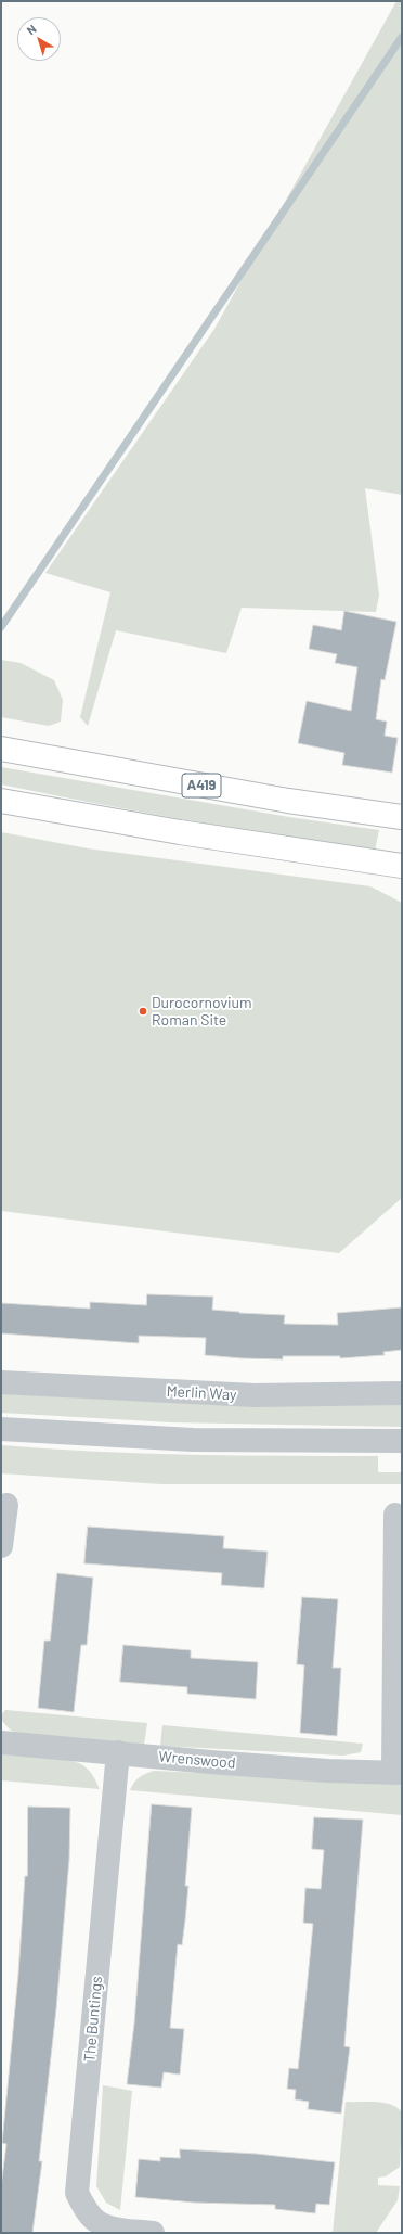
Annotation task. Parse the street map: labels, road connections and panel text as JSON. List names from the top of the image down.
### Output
{
  "streets": {
    "highway": ["A419"],
    "street": ["Merlin Way", "Wrenswood", "The Buntings"]
  },
  "crossings": [
    ["Wrenswood", "The Buntings"]
  ],
  "places": ["Durocornovium Roman Site"],
  "north": "top left"
}
